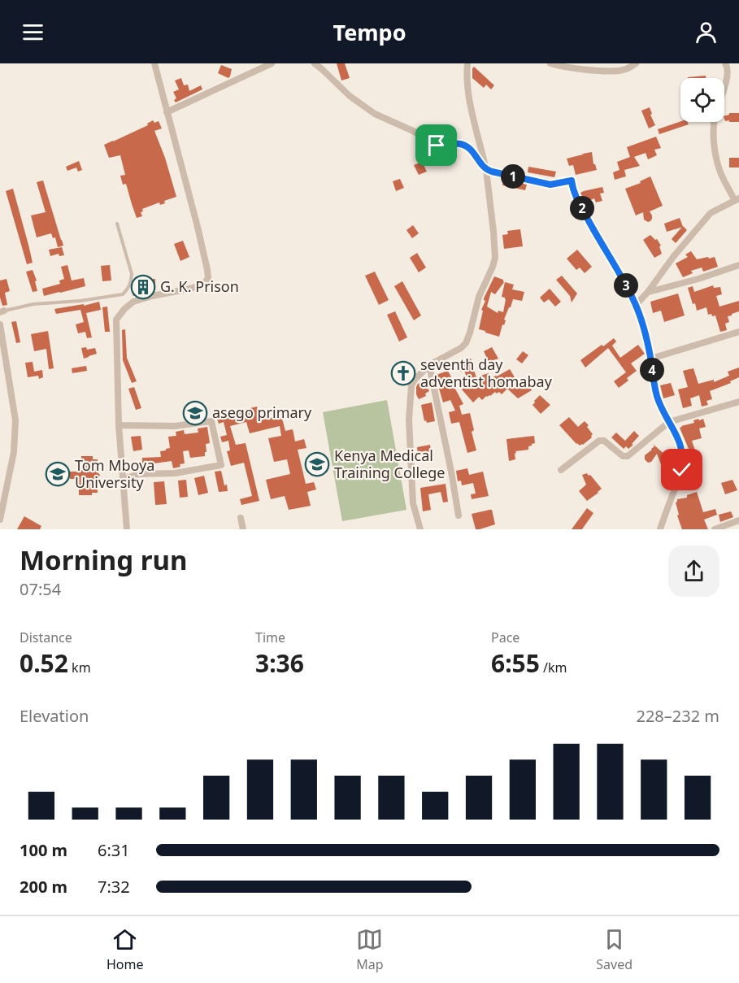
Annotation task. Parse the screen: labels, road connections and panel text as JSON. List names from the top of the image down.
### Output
{
  "places": {
    "building": ["G. K. Prison"],
    "church": ["seventh day adventist homabay"],
    "school or university": ["asego primary", "Kenya Medical Training College", "Tom Mboya University"]
  },
  "page": {
    "header": "Tempo",
    "pins": [
      "1",
      "2",
      "3",
      "4"
    ],
    "heading": ["Morning run", "07:54"],
    "stats": [
      ["Distance", "0.52 km"],
      ["Time", "3:36"],
      ["Pace", "6:55 /km"]
    ],
    "chart": ["Elevation", "228–232 m"],
    "list": [
      {
        "name": "100 m",
        "note": "6:31"
      },
      {
        "name": "200 m",
        "note": "7:32"
      }
    ],
    "tabs": ["Home", "Map", "Saved"]
  }
}
